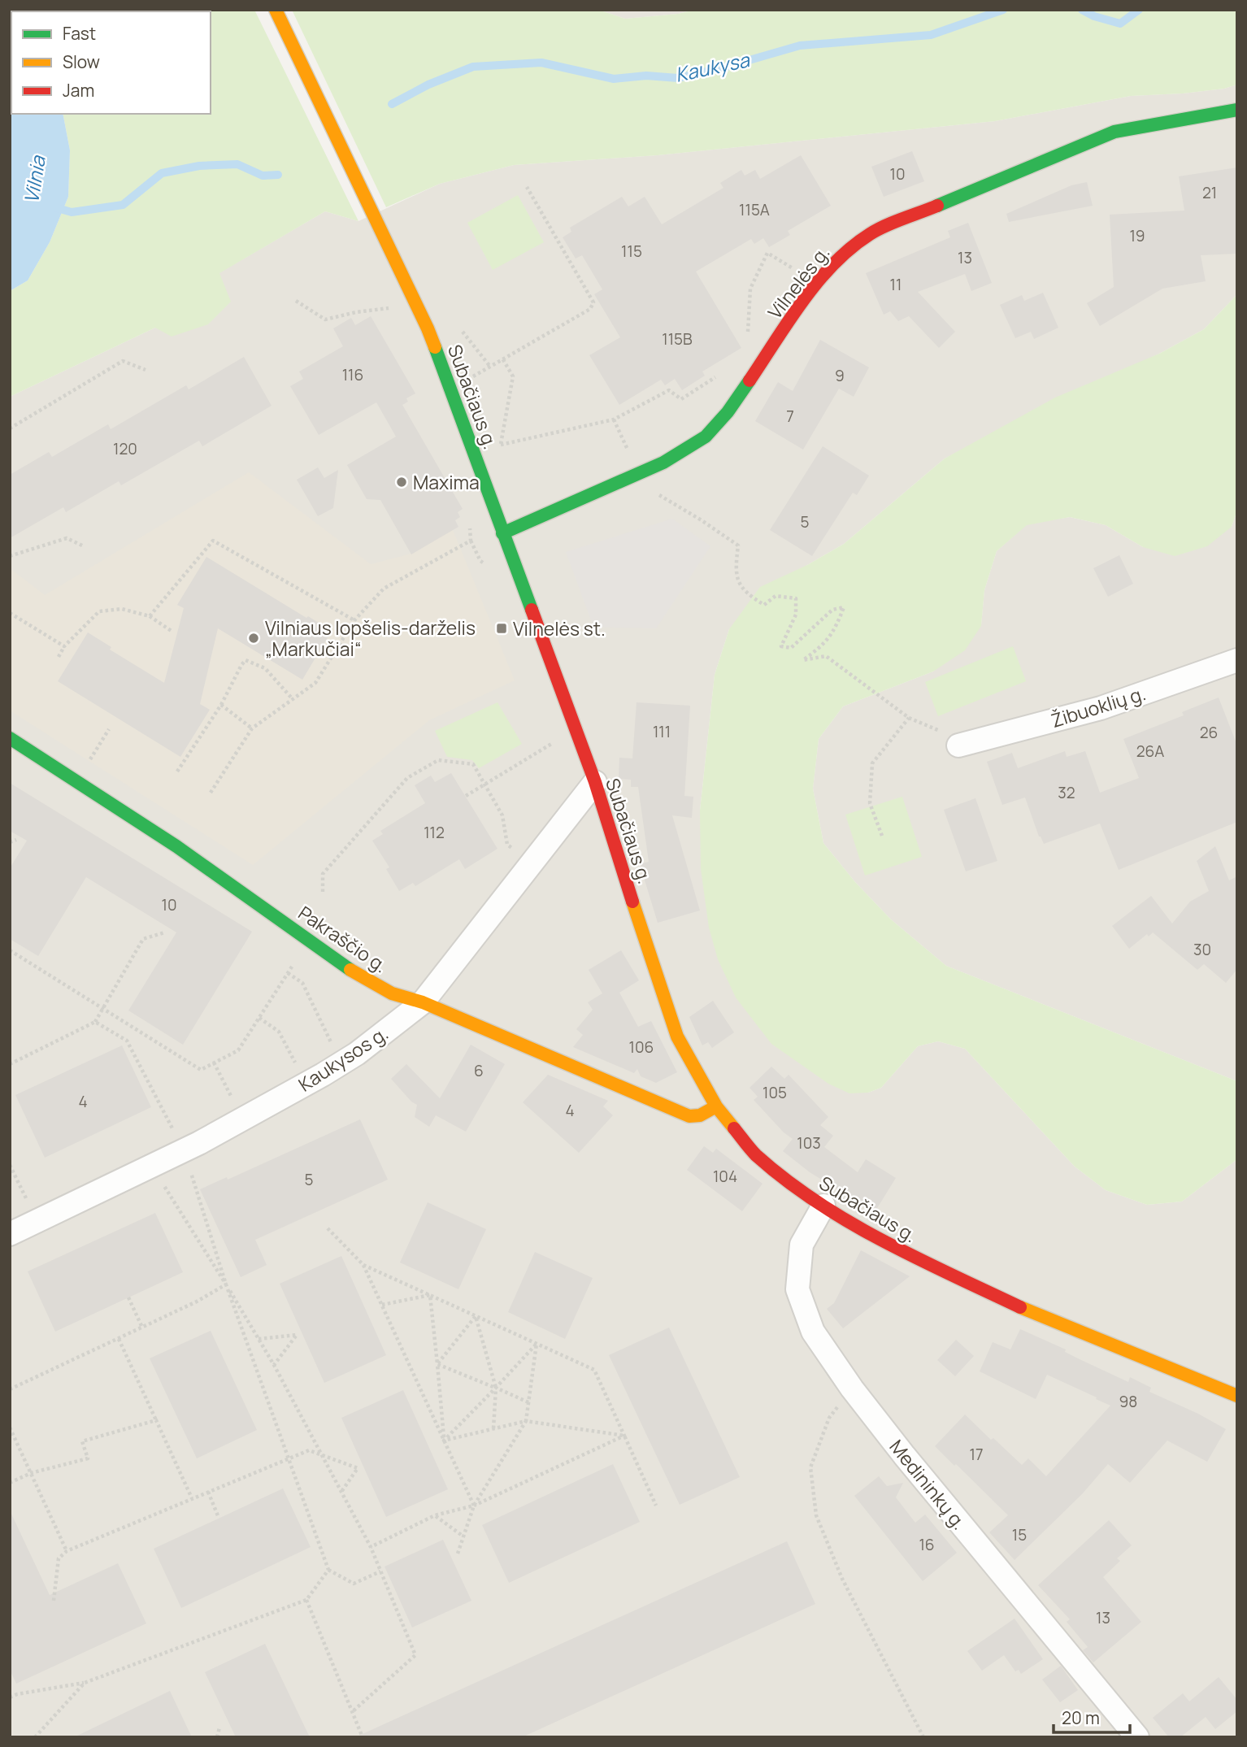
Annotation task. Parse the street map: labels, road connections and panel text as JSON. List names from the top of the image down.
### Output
{
  "streets": {
    "street": [
      "Vilnelės g.",
      "Subačiaus g.",
      "Žibuoklių g.",
      "Pakraščio g.",
      "Kaukysos g.",
      "Medininkų g."
    ]
  },
  "crossings": [
    ["Vilnelės g.", "Subačiaus g."],
    ["Subačiaus g.", "Pakraščio g."],
    ["Subačiaus g.", "Kaukysos g."],
    ["Subačiaus g.", "Medininkų g."],
    ["Pakraščio g.", "Kaukysos g."]
  ],
  "water": ["Kaukysa", "Vilnia"],
  "places": {
    "other": ["Maxima", "Vilniaus lopšelis-darželis „Markučiai“"],
    "transit": ["Vilnelės st."]
  },
  "house_numbers": [
    "10",
    "21",
    "115A",
    "19",
    "115",
    "13",
    "11",
    "115B",
    "116",
    "9",
    "7",
    "120",
    "5",
    "111",
    "26",
    "26A",
    "32",
    "112",
    "10",
    "30",
    "106",
    "6",
    "105",
    "4",
    "4",
    "103",
    "104",
    "5",
    "98",
    "17",
    "15",
    "16",
    "13"
  ],
  "legend": ["Fast", "Slow", "Jam"],
  "scale_bar": "20 m"
}
